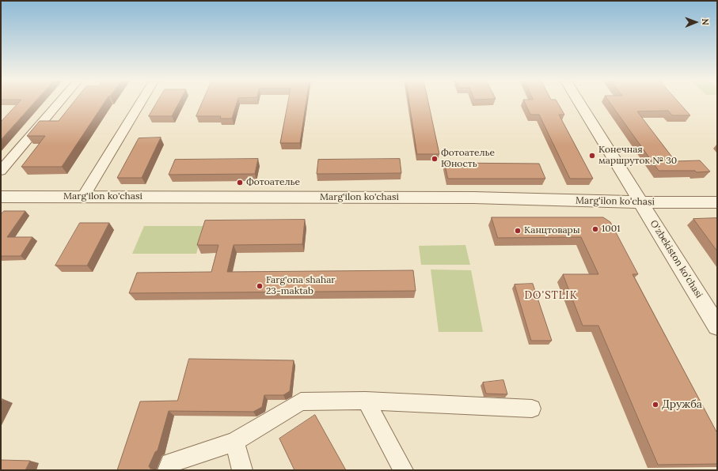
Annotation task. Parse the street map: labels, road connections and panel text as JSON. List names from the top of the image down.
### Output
{
  "streets": {
    "street": ["Marg'ilon ko'chasi", "O'zbekiston ko'chasi"]
  },
  "crossings": [
    ["Marg'ilon ko'chasi", "O'zbekiston ko'chasi"]
  ],
  "districts": ["DO'STLIK"],
  "places": [
    "Конечная маршруток № 30",
    "Фотоателье Юность",
    "Фотоателье",
    "1001",
    "Канцтовары",
    "Farg'ona shahar 23-maktab",
    "Дружба"
  ],
  "north": "right"
}
